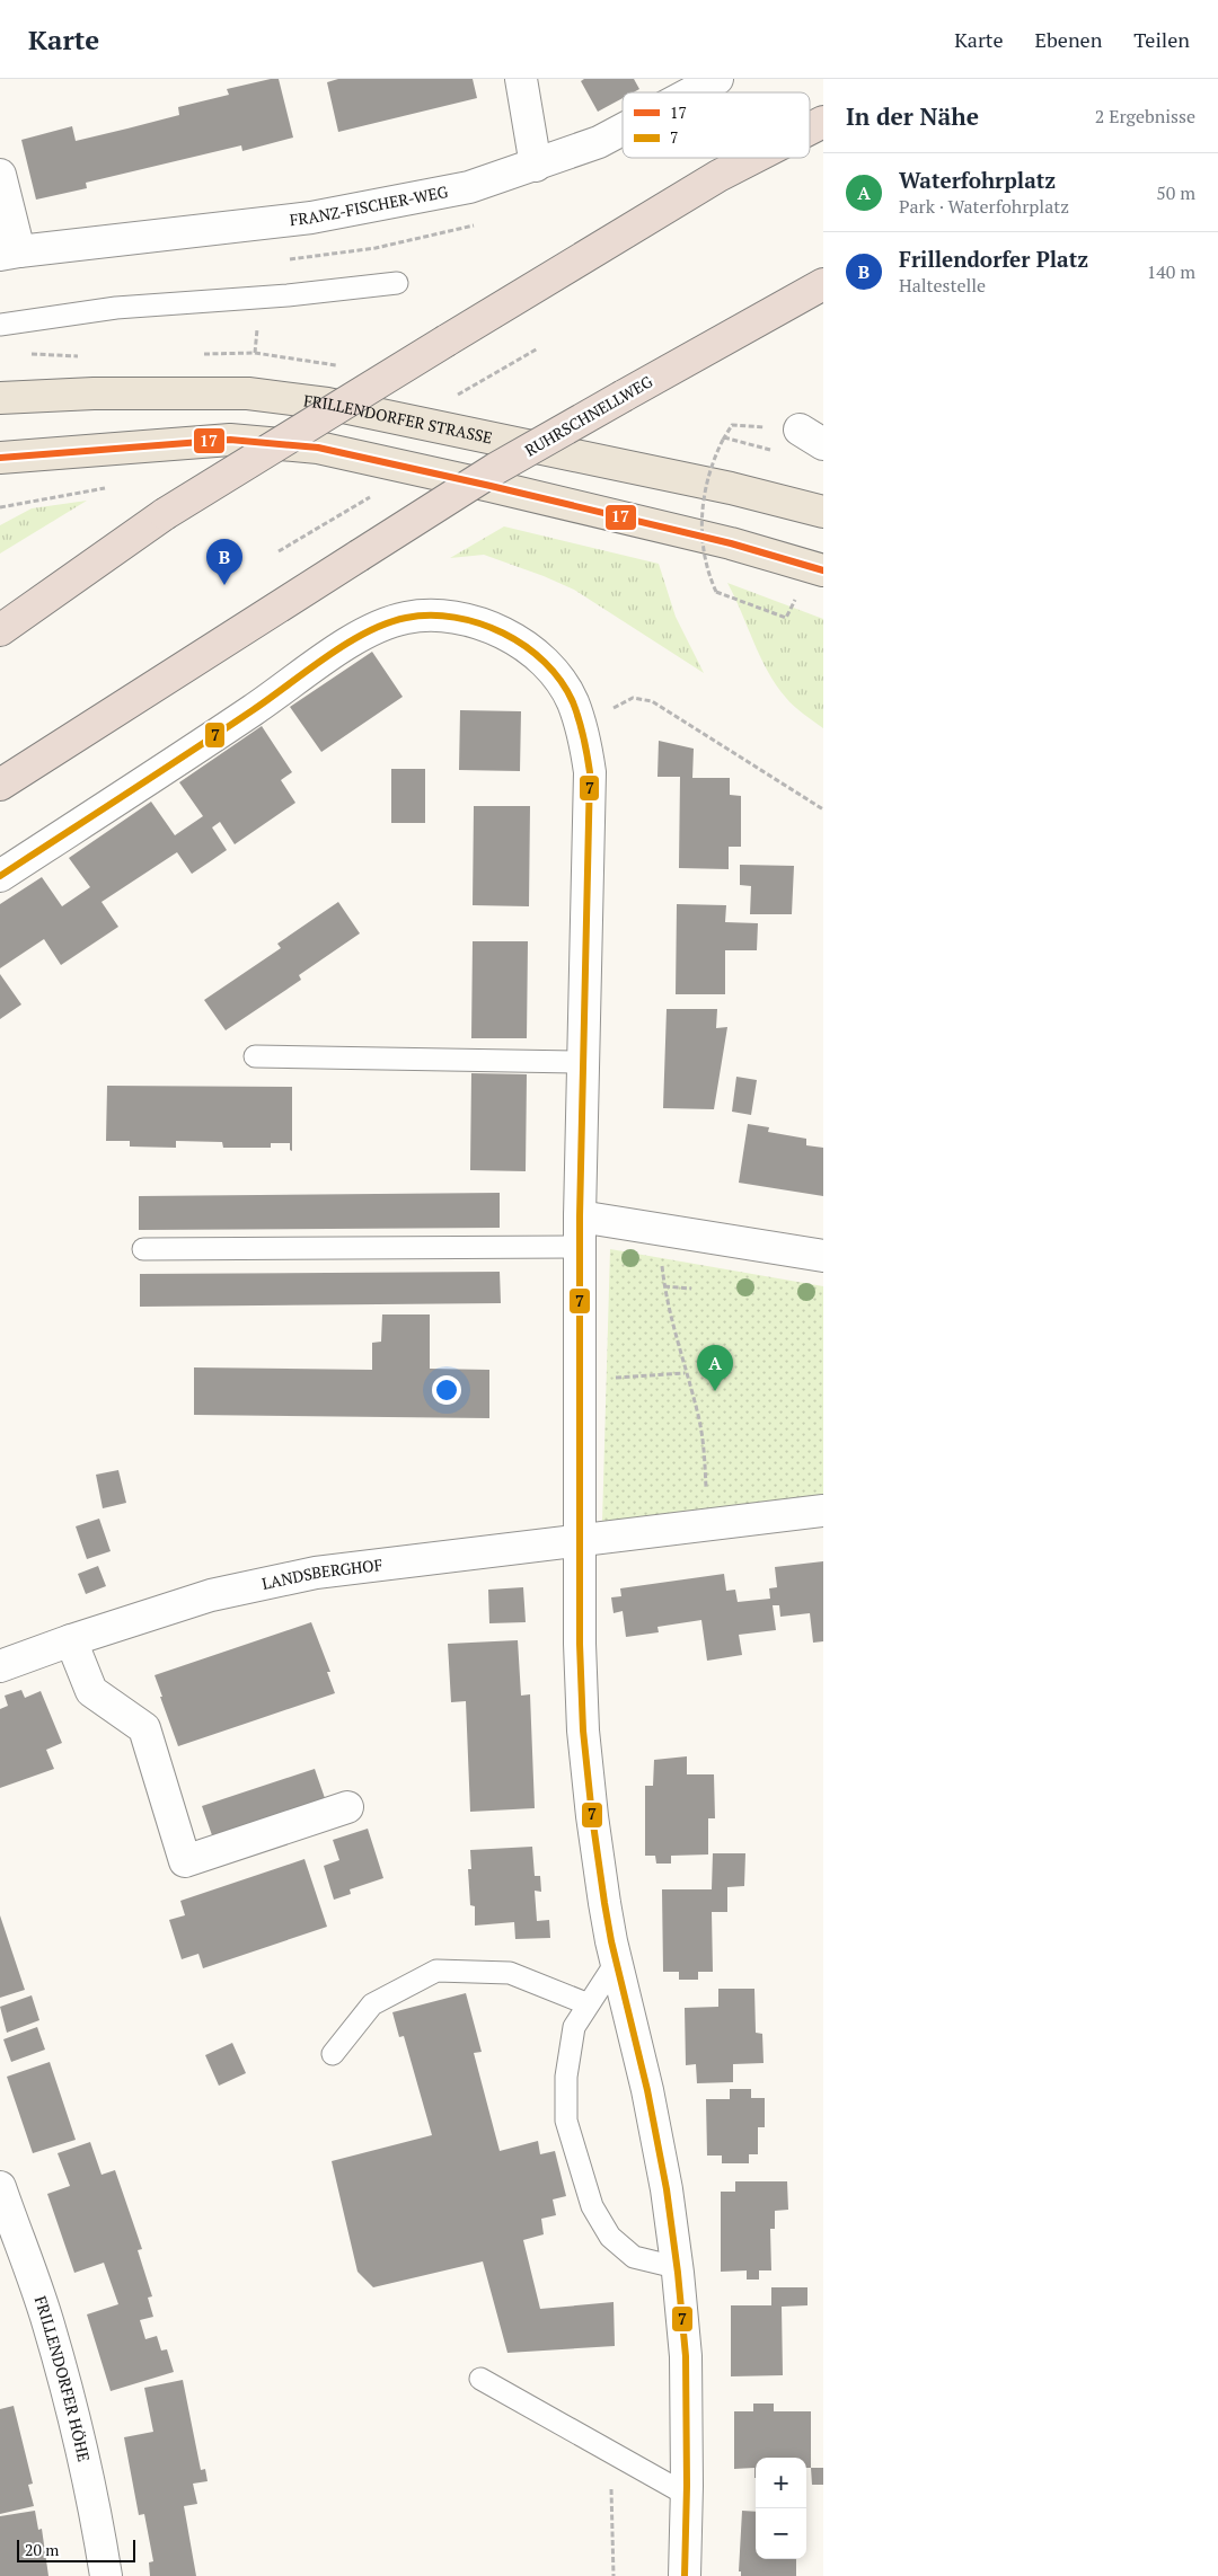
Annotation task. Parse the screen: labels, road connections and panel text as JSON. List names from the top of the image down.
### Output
{
  "streets": {
    "highway": ["RUHRSCHNELLWEG"],
    "main road": ["FRILLENDORFER STRASSE"],
    "street": ["FRANZ-FISCHER-WEG", "LANDSBERGHOF", "FRILLENDORFER HÖHE"]
  },
  "lines": ["transit line 17", "transit line 7"],
  "legend": ["17", "7"],
  "scale_bar": "20 m",
  "page": {
    "header": "Karte",
    "nav": ["Karte", "Ebenen", "Teilen"],
    "heading": ["In der Nähe", "2 Ergebnisse"],
    "list": [
      {
        "mark": "A",
        "name": "Waterfohrplatz",
        "note": "Park · Waterfohrplatz",
        "value": "50 m"
      },
      {
        "mark": "B",
        "name": "Frillendorfer Platz",
        "note": "Haltestelle",
        "value": "140 m"
      }
    ],
    "pins": ["B", "A"],
    "map_buttons": ["+", "−"],
    "scale": "20 m"
  }
}
